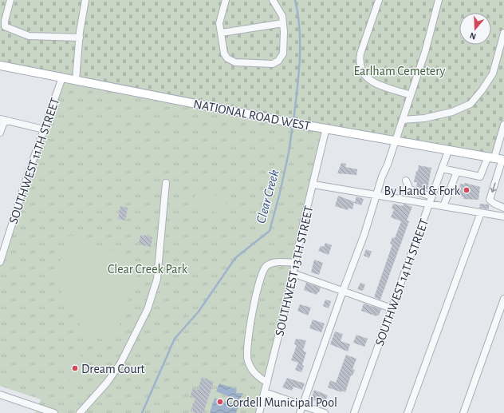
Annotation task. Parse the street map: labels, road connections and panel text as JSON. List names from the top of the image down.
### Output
{
  "streets": {
    "main road": ["NATIONAL ROAD WEST"],
    "street": ["SOUTHWEST 11TH STREET", "SOUTHWEST 13TH STREET", "SOUTHWEST 14TH STREET"]
  },
  "crossings": [
    ["NATIONAL ROAD WEST", "SOUTHWEST 11TH STREET"],
    ["NATIONAL ROAD WEST", "SOUTHWEST 13TH STREET"],
    ["NATIONAL ROAD WEST", "SOUTHWEST 14TH STREET"]
  ],
  "water": ["Clear Creek"],
  "parks": ["Earlham Cemetery", "Clear Creek Park"],
  "places": ["By Hand & Fork", "Dream Court", "Cordell Municipal Pool"],
  "north": "bottom"
}
